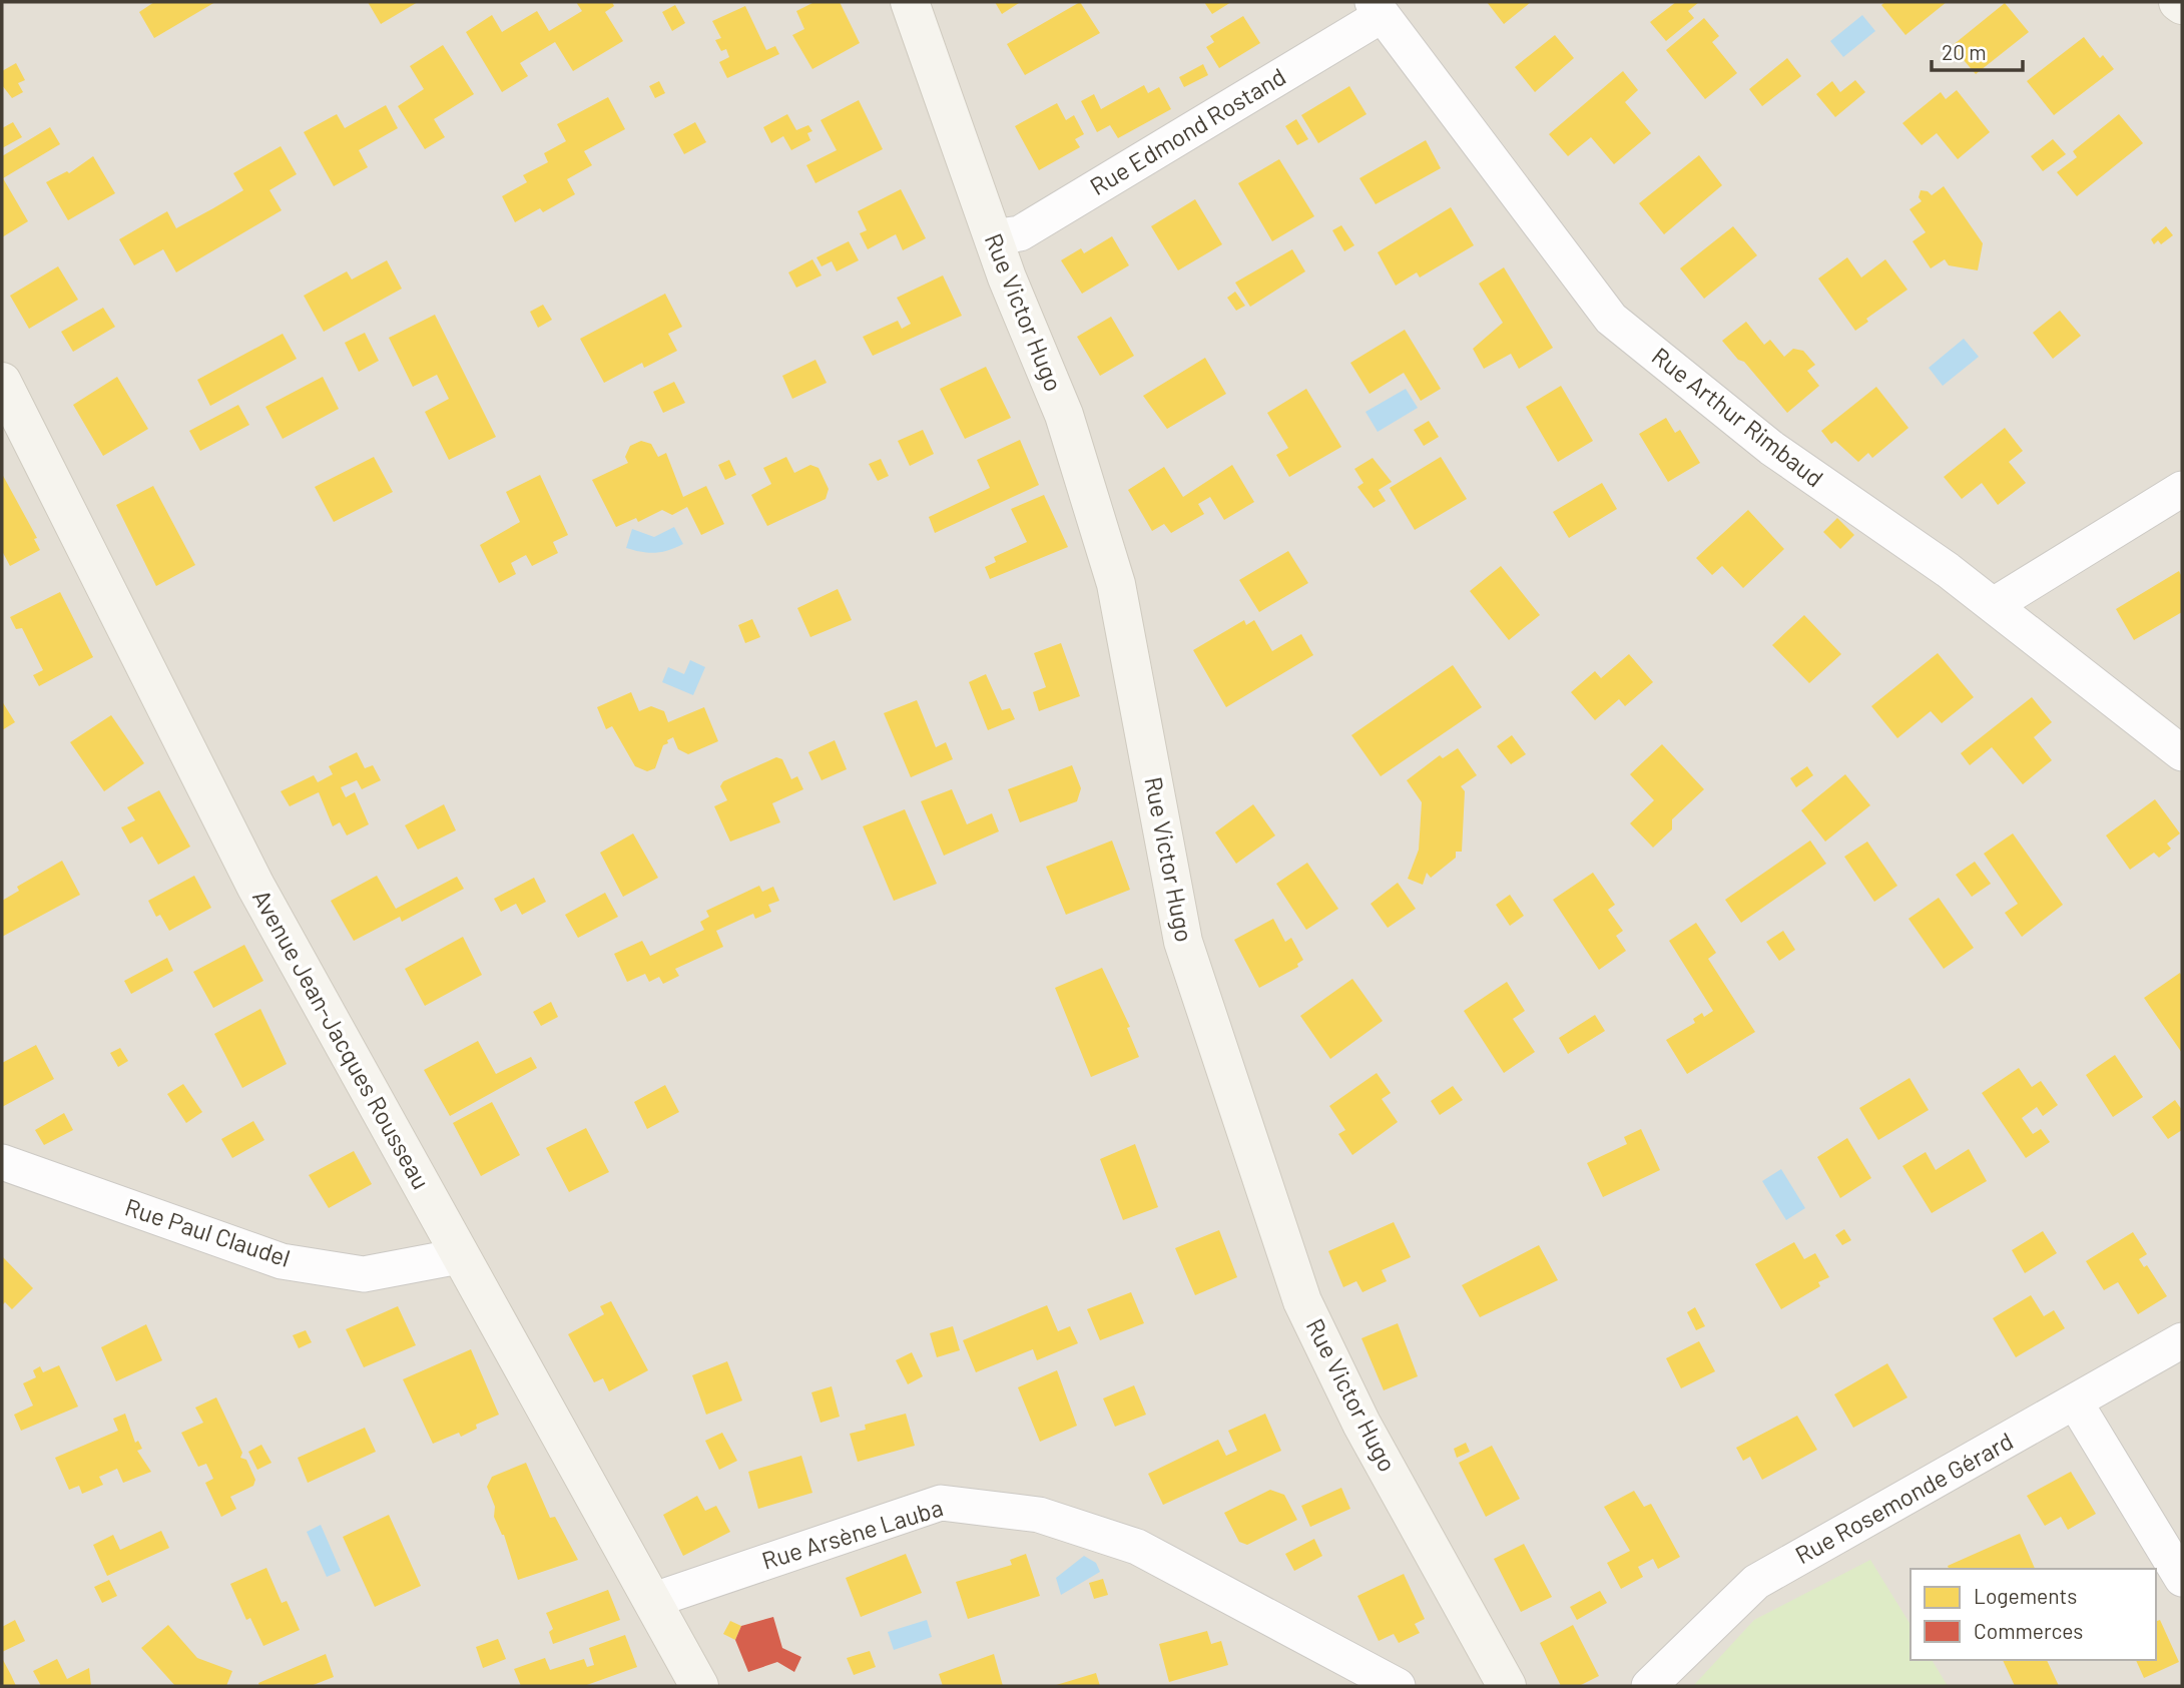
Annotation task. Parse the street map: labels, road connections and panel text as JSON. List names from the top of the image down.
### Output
{
  "streets": {
    "street": [
      "Rue Edmond Rostand",
      "Rue Victor Hugo",
      "Rue Arthur Rimbaud",
      "Avenue Jean-Jacques Rousseau",
      "Rue Paul Claudel",
      "Rue Rosemonde Gérard",
      "Rue Arsène Lauba"
    ]
  },
  "crossings": [
    ["Rue Edmond Rostand", "Rue Victor Hugo"],
    ["Rue Edmond Rostand", "Rue Arthur Rimbaud"],
    ["Avenue Jean-Jacques Rousseau", "Rue Paul Claudel"],
    ["Avenue Jean-Jacques Rousseau", "Rue Arsène Lauba"]
  ],
  "legend": ["Logements", "Commerces"],
  "scale_bar": "20 m"
}
